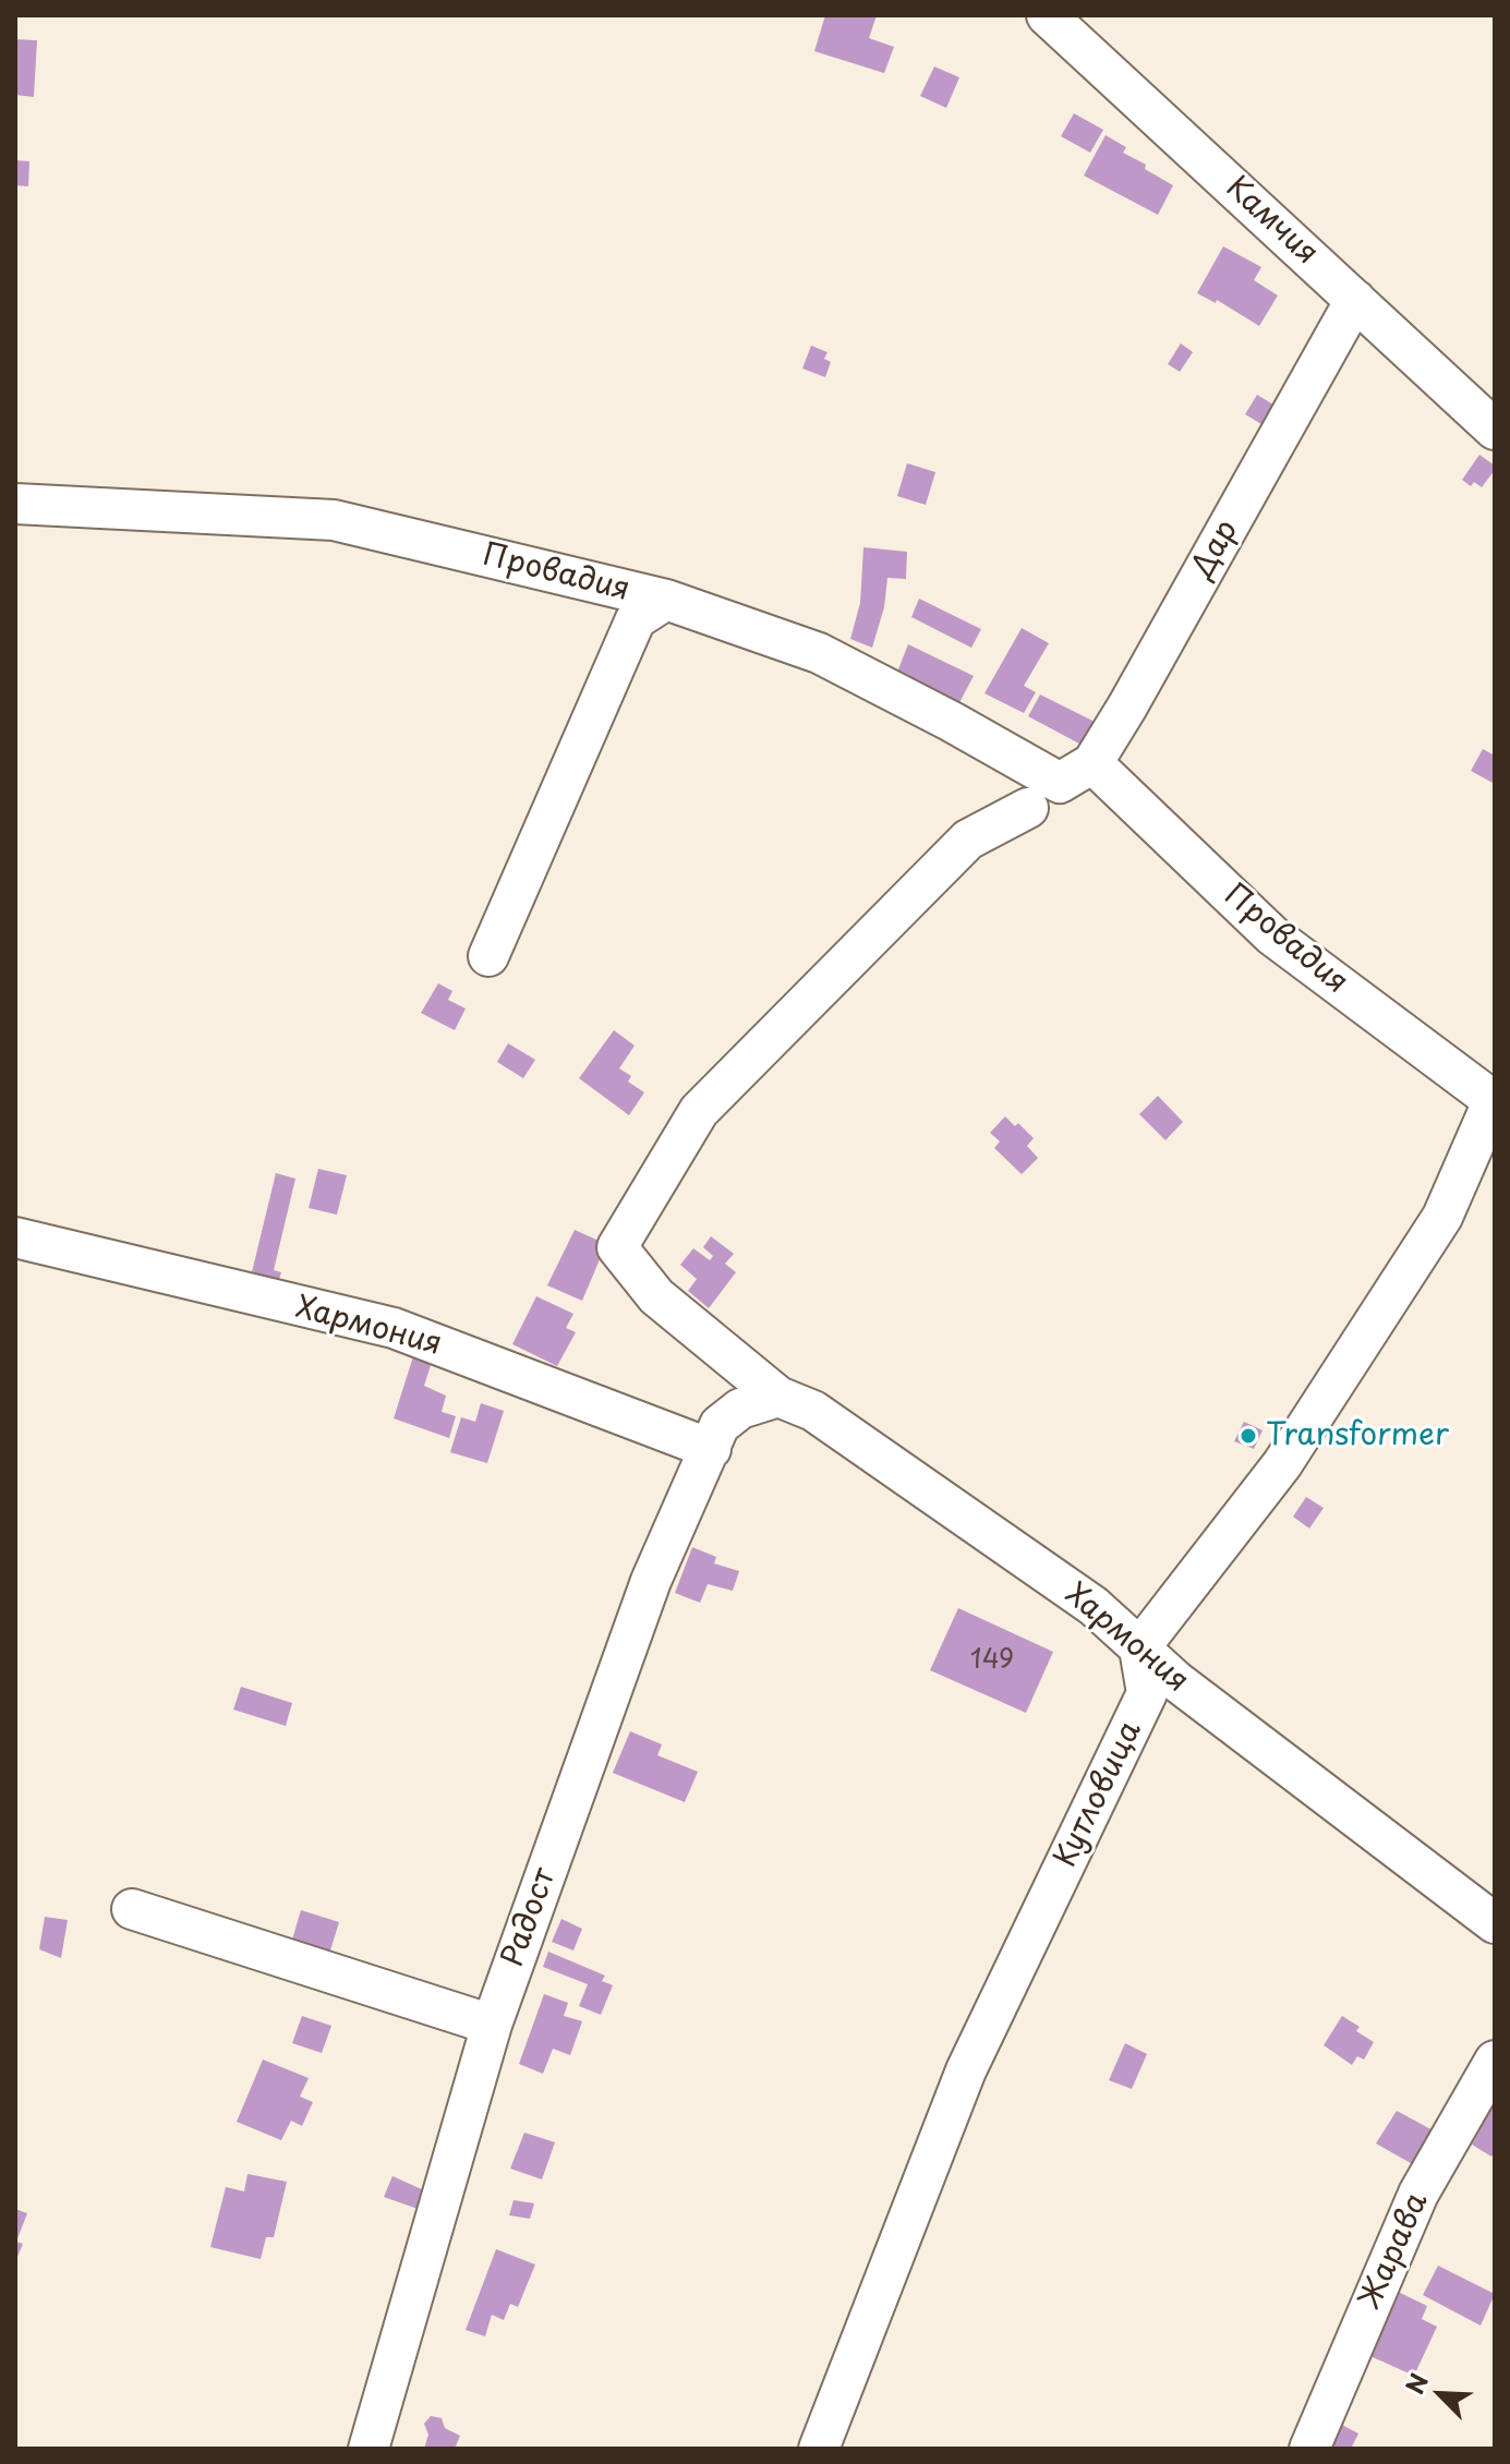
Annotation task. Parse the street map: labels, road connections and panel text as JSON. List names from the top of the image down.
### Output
{
  "streets": {
    "street": [
      "Камчия",
      "Дар",
      "Провадия",
      "Хармония",
      "Кутловица",
      "Радост",
      "Жарава"
    ]
  },
  "crossings": [
    ["Камчия", "Дар"],
    ["Дар", "Провадия"],
    ["Хармония", "Кутловица"],
    ["Хармония", "Радост"]
  ],
  "places": ["Transformer"],
  "house_numbers": ["149"],
  "north": "top left"
}
